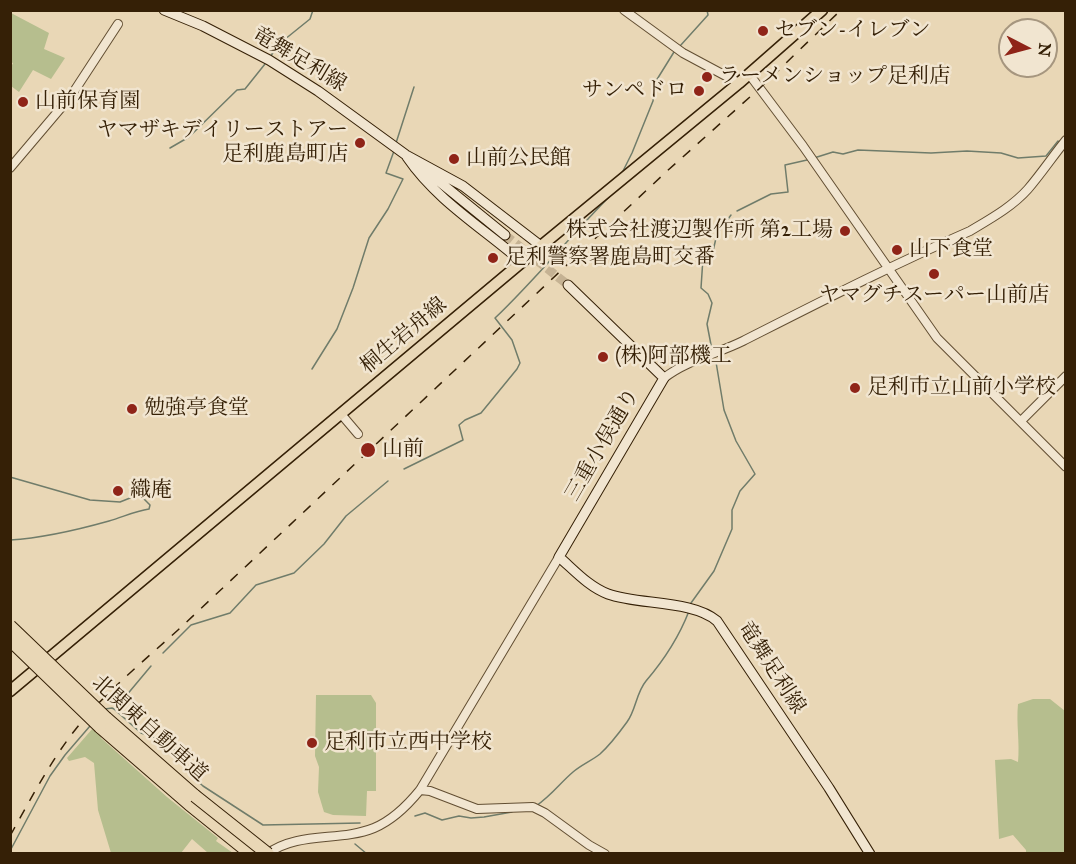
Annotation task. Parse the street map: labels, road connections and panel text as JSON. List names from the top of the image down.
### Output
{
  "streets": {
    "highway": ["北関東自動車道"],
    "main road": ["竜舞足利線", "桐生岩舟線", "三重小俣通り"]
  },
  "crossings": [
    ["竜舞足利線", "桐生岩舟線"],
    ["竜舞足利線", "三重小俣通り"],
    ["三重小俣通り", "北関東自動車道"]
  ],
  "places": [
    "セブン-イレブン",
    "ラーメンショップ足利店",
    "サンペドロ",
    "山前保育園",
    "ヤマザキデイリーストアー 足利鹿島町店",
    "山前公民館",
    "株式会社渡辺製作所 第2工場",
    "山下食堂",
    "足利警察署鹿島町交番",
    "ヤマグチスーパー山前店",
    "(株)阿部機工",
    "足利市立山前小学校",
    "勉強亭食堂",
    "山前",
    "織庵",
    "足利市立西中学校"
  ],
  "north": "right"
}
